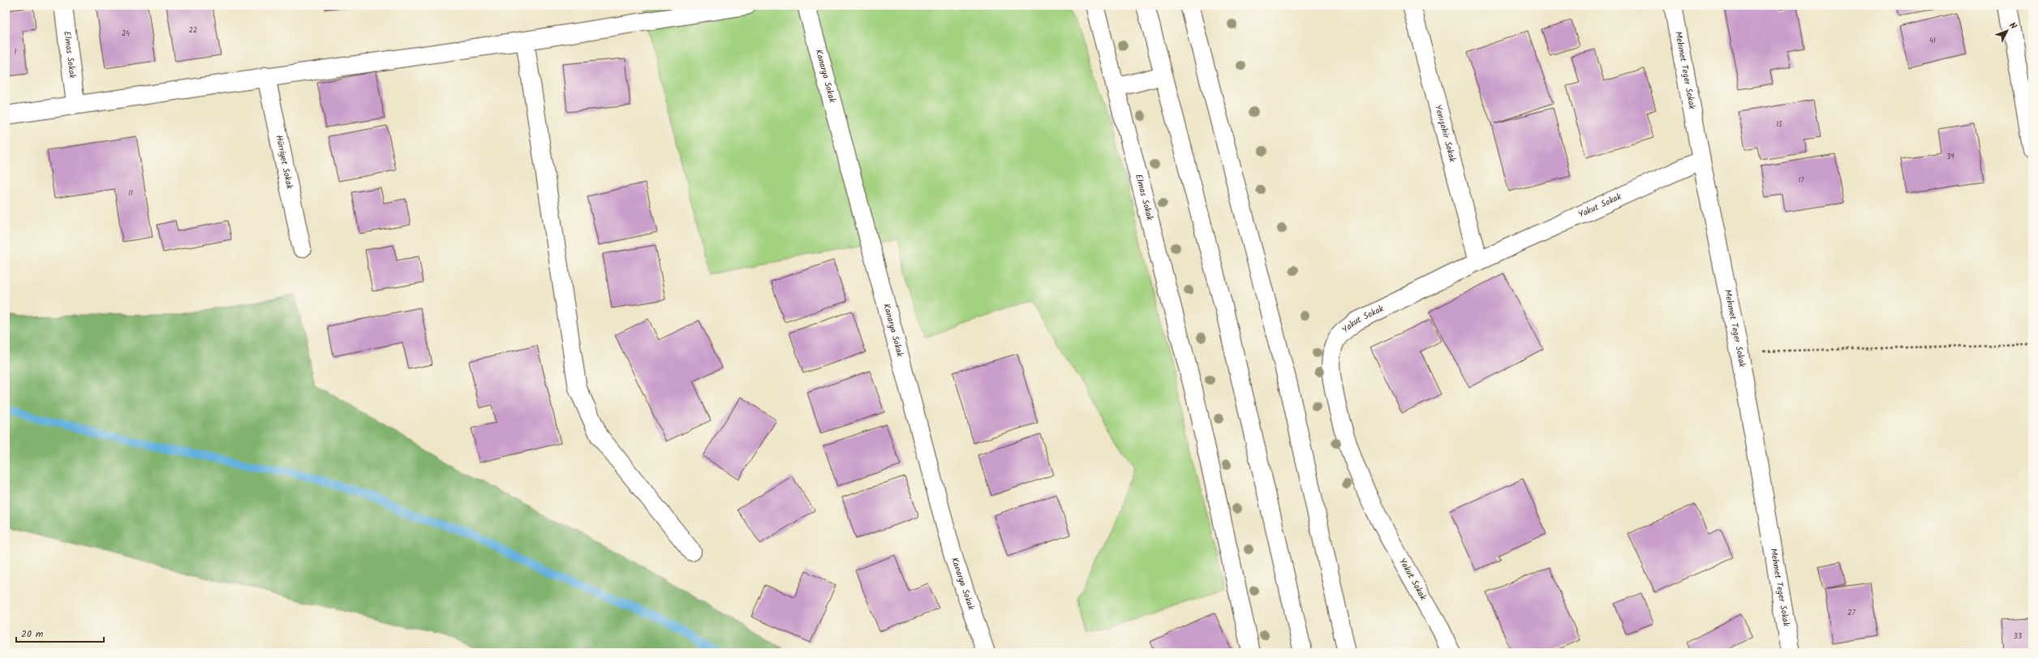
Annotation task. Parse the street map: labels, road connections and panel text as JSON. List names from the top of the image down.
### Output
{
  "streets": {
    "street": [
      "Elmas Sokak",
      "Mehmet Teger Sokak",
      "Kanarya Sokak",
      "Yenışehir Sokak",
      "Hürriyet Sokak",
      "Yakut Sokak"
    ]
  },
  "crossings": [
    ["Mehmet Teger Sokak", "Yakut Sokak"],
    ["Yenışehir Sokak", "Yakut Sokak"]
  ],
  "house_numbers": [
    "22",
    "24",
    "41",
    "1",
    "15",
    "39",
    "17",
    "11",
    "27",
    "33"
  ],
  "scale_bar": "20 m",
  "north": "top right"
}
